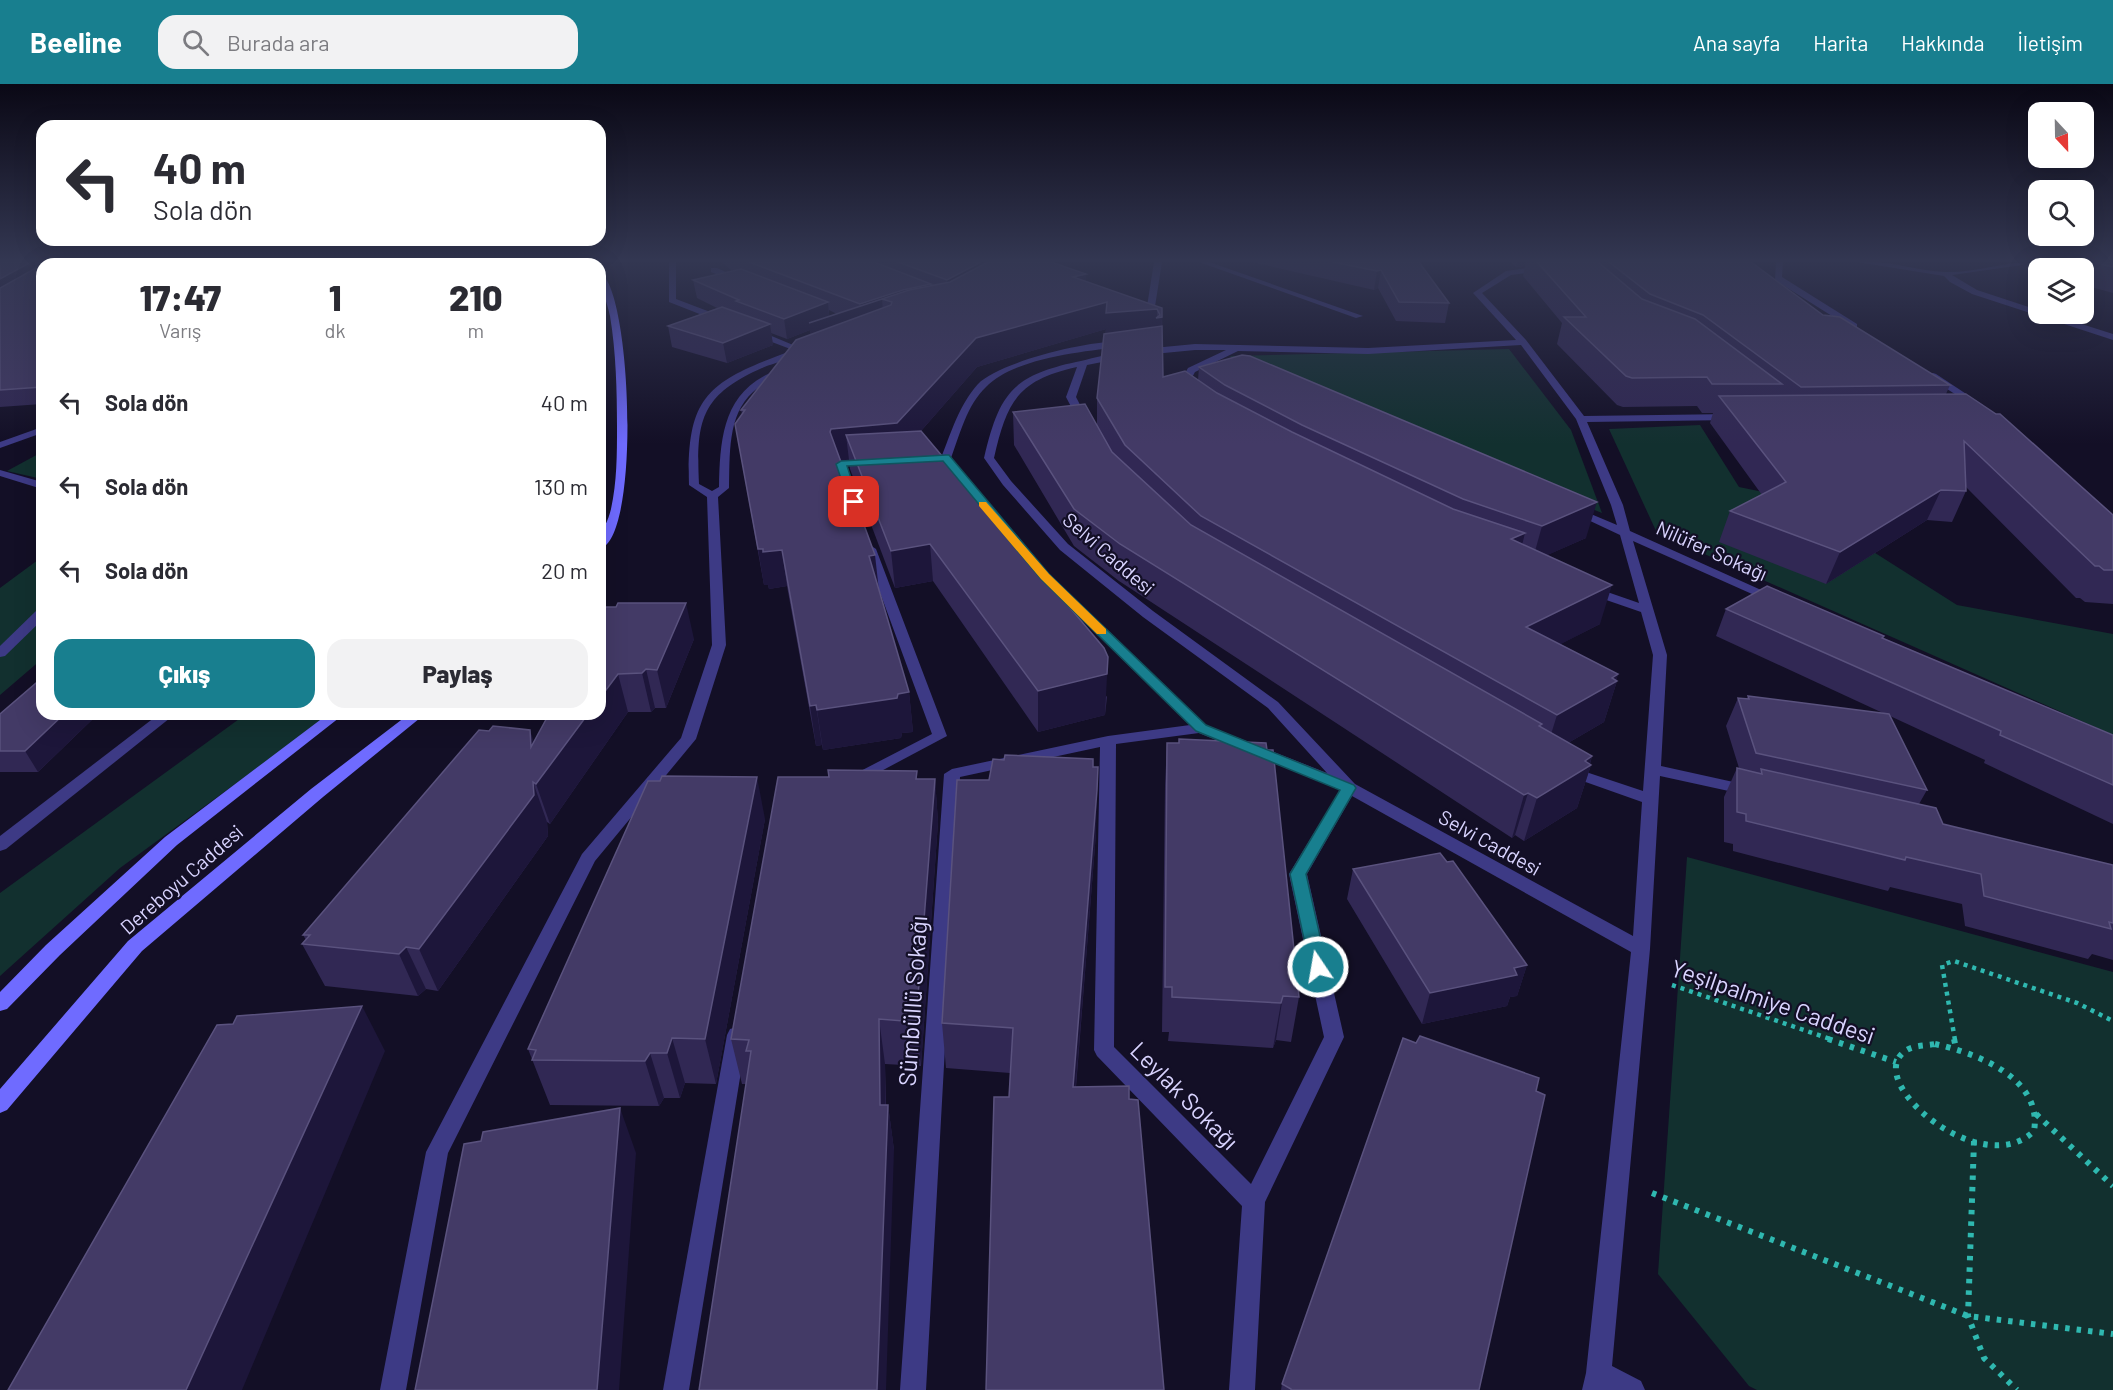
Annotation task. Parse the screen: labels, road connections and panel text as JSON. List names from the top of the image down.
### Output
{
  "streets": {
    "main road": ["Dereboyu Caddesi"],
    "street": [
      "Nilüfer Sokağı",
      "Selvi Caddesi",
      "Sümbüllü Sokağı",
      "Leylak Sokağı"
    ],
    "path": ["Yeşilpalmiye Caddesi"]
  },
  "crossings": [
    ["Sümbüllü Sokağı", "Leylak Sokağı"]
  ],
  "north": "bottom",
  "page": {
    "header": "Beeline",
    "search": "Burada ara",
    "nav": [
      "Ana sayfa",
      "Harita",
      "Hakkında",
      "İletişim"
    ],
    "turn": ["40 m", "Sola dön"],
    "eta": [
      "17:47",
      "Varış",
      "1",
      "dk",
      "210",
      "m"
    ],
    "list": [
      {
        "name": "Sola dön",
        "value": "40 m"
      },
      {
        "name": "Sola dön",
        "value": "130 m"
      },
      {
        "name": "Sola dön",
        "value": "20 m"
      }
    ],
    "buttons": ["Çıkış", "Paylaş"]
  }
}
